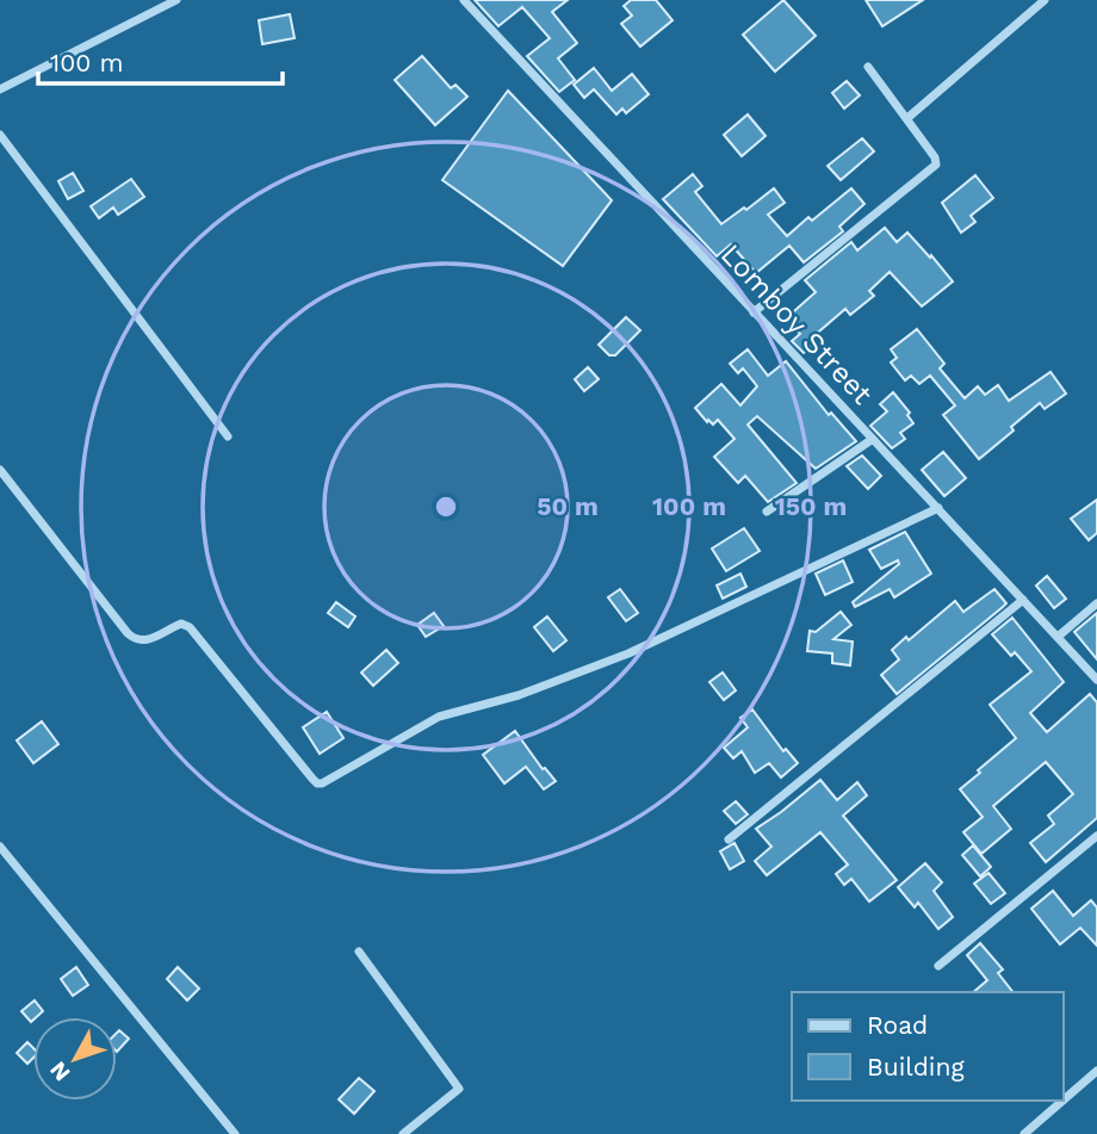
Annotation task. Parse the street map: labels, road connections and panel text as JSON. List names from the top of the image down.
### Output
{
  "streets": {
    "street": ["Lomboy Street"]
  },
  "legend": ["Road", "Building"],
  "scale_bar": "100 m",
  "north": "bottom left",
  "rings": ["50 m", "100 m", "150 m"]
}
